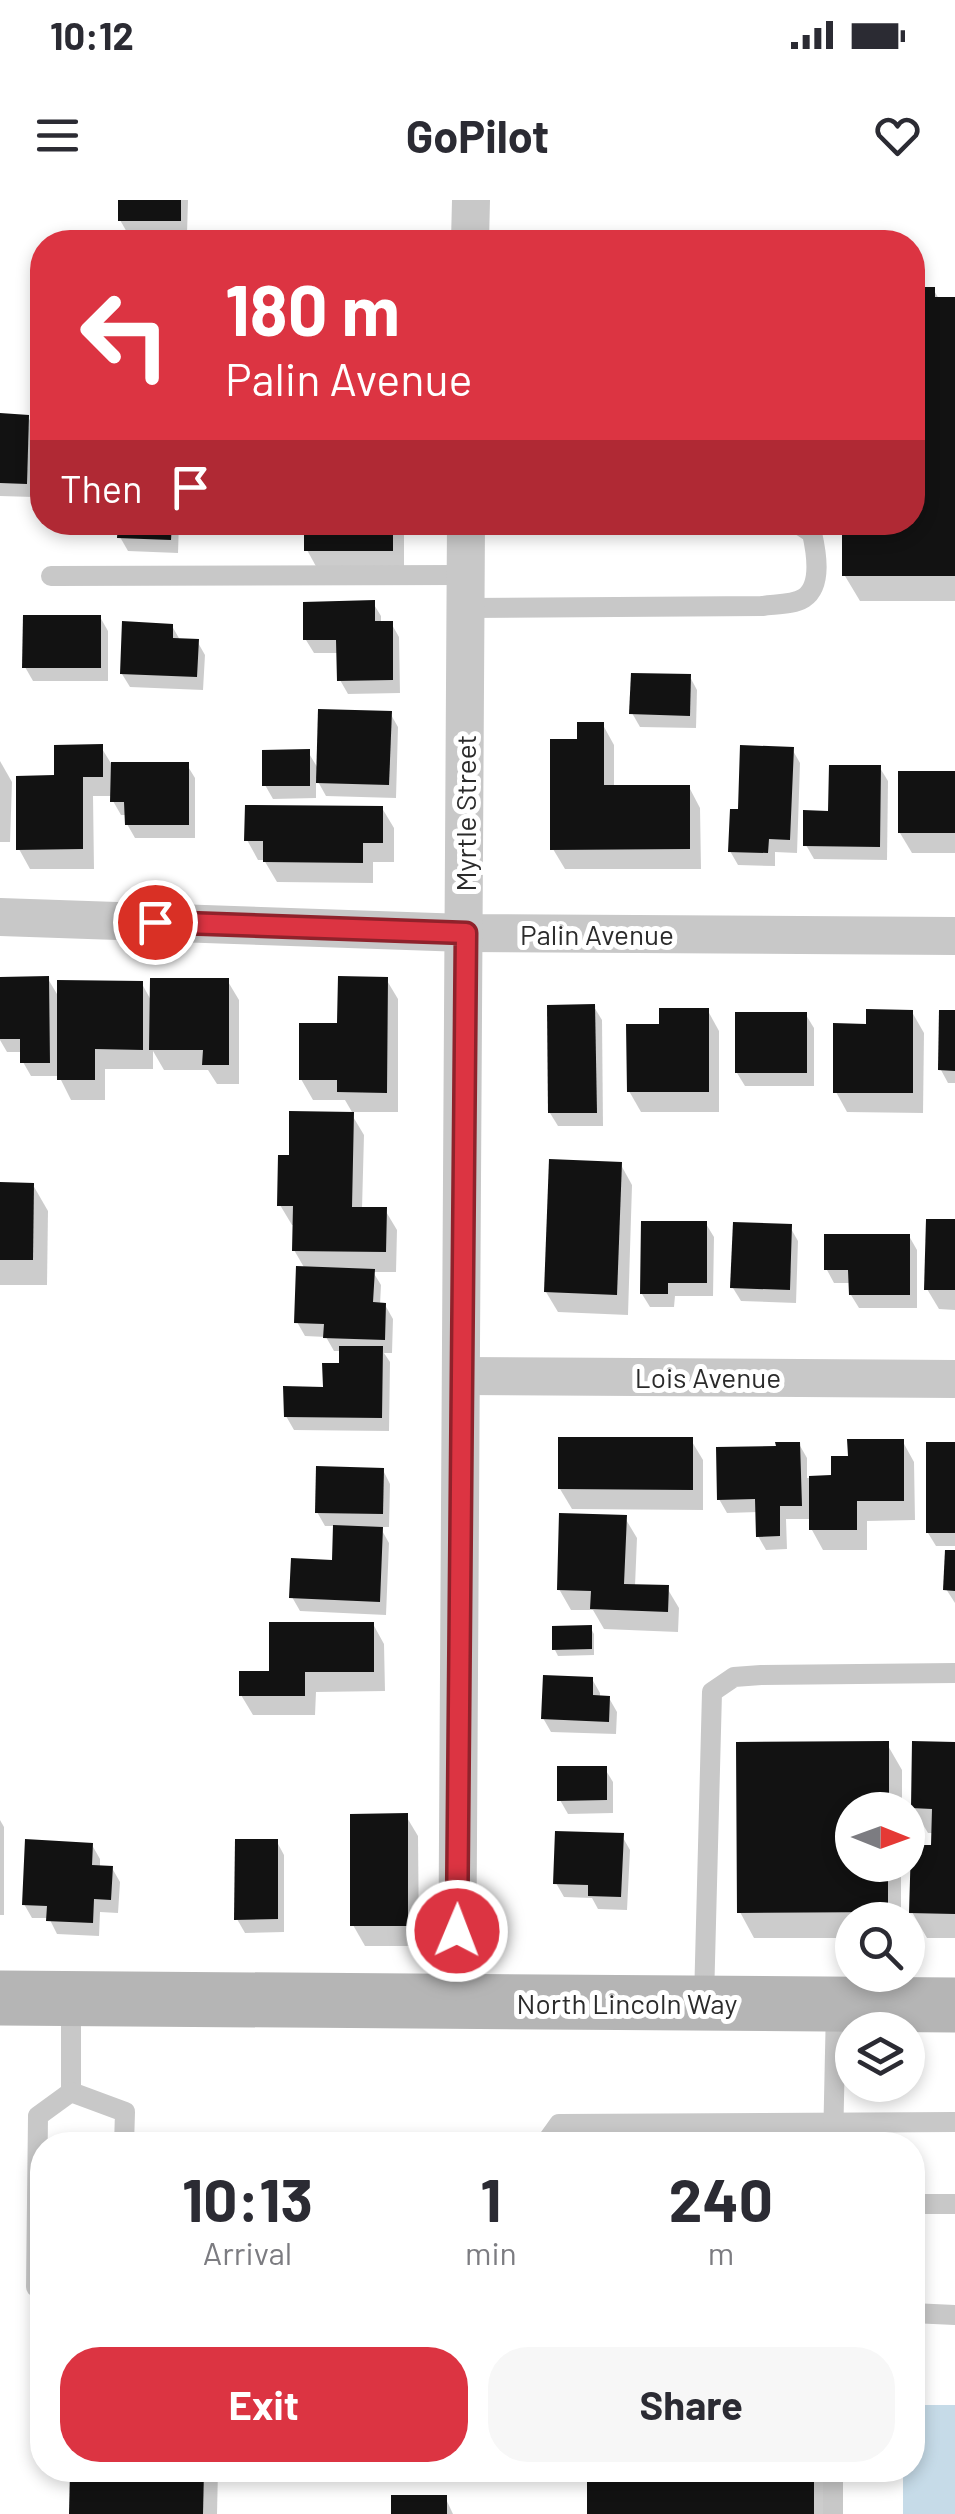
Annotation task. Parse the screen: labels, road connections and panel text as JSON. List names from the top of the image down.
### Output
{
  "streets": {
    "main road": ["North Lincoln Way"],
    "street": ["Myrtle Street", "Palin Avenue", "Lois Avenue"]
  },
  "crossings": [
    ["Myrtle Street", "Palin Avenue"],
    ["Myrtle Street", "Lois Avenue"],
    ["Myrtle Street", "North Lincoln Way"]
  ],
  "north": "right",
  "page": {
    "status": "10:12",
    "header": "GoPilot",
    "turn": ["180 m", "Palin Avenue"],
    "then": "Then",
    "eta": [
      "10:13",
      "Arrival",
      "1",
      "min",
      "240",
      "m"
    ],
    "buttons": ["Exit", "Share"]
  }
}
